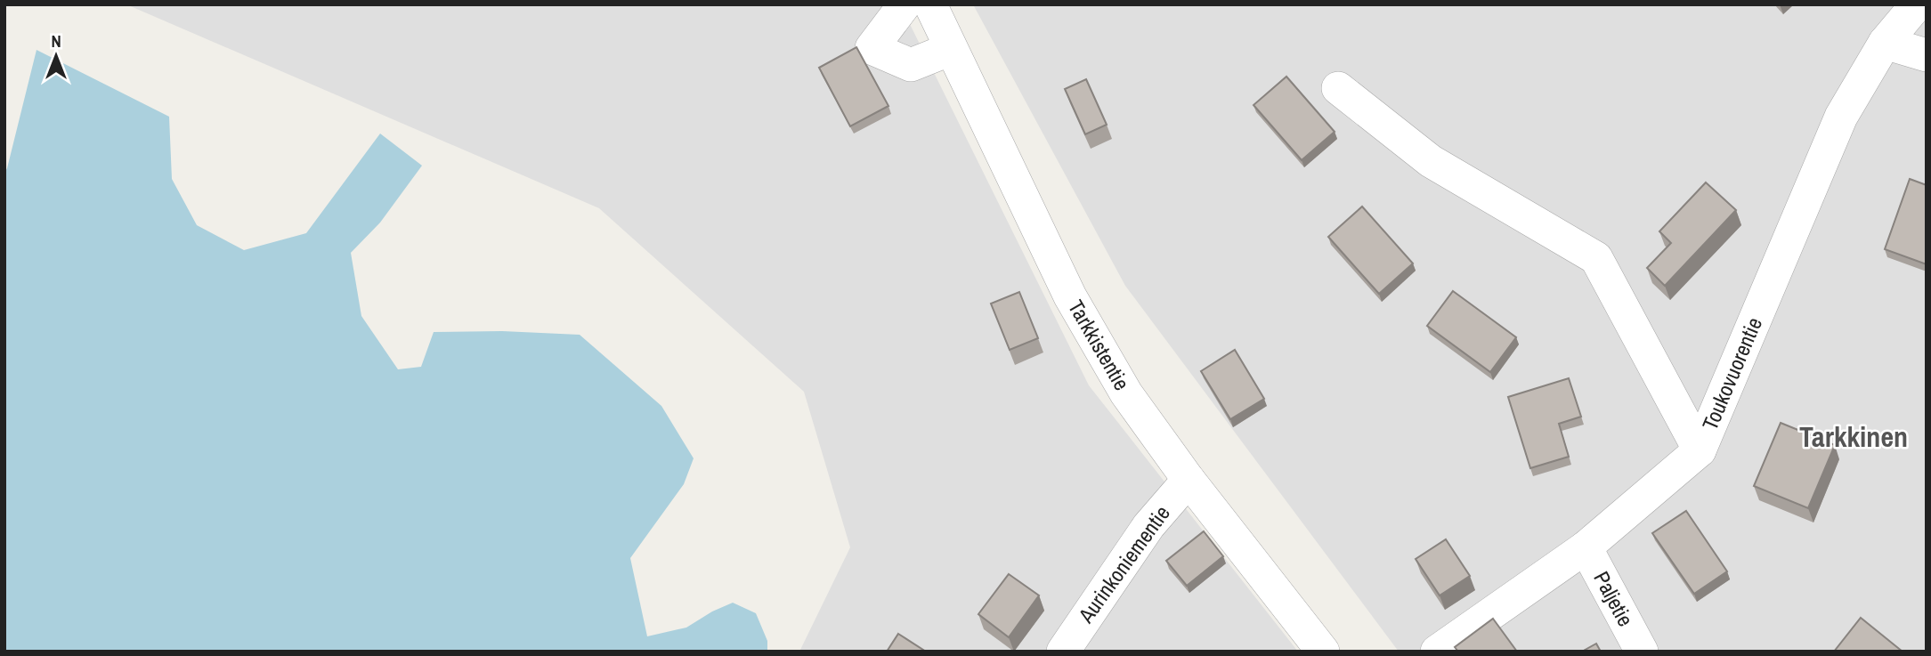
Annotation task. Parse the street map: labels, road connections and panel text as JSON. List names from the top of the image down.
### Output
{
  "streets": {
    "street": [
      "Tarkkistentie",
      "Toukovuorentie",
      "Aurinkoniementie",
      "Paljetie"
    ]
  },
  "crossings": [
    ["Tarkkistentie", "Aurinkoniementie"],
    ["Toukovuorentie", "Paljetie"]
  ],
  "districts": ["Tarkkinen"],
  "north": "top"
}
